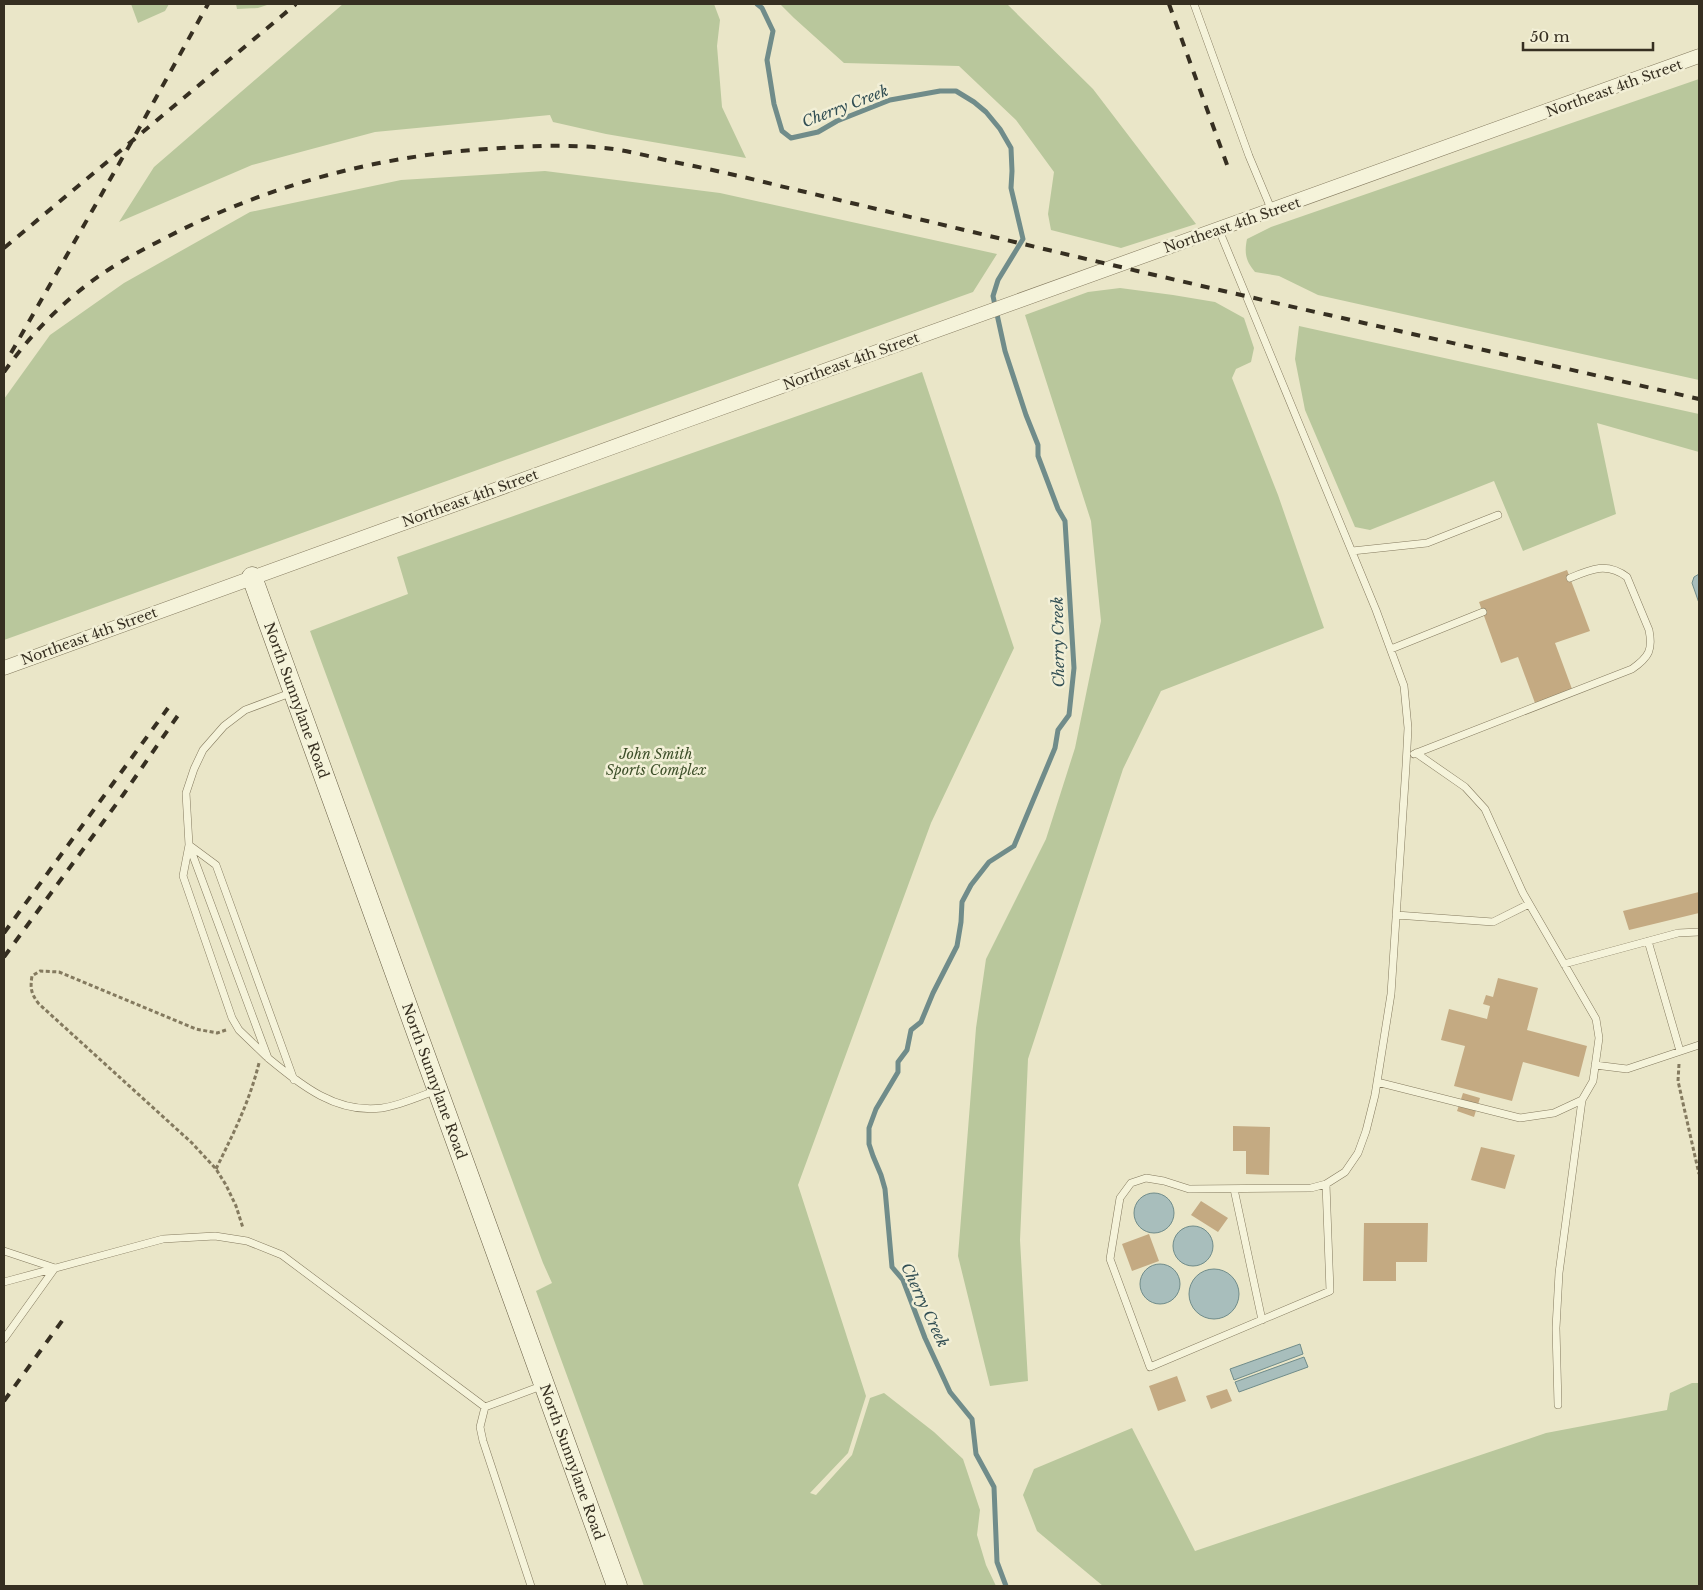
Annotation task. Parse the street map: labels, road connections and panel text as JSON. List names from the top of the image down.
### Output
{
  "streets": {
    "street": ["Northeast 4th Street", "North Sunnylane Road"]
  },
  "crossings": [
    ["Northeast 4th Street", "North Sunnylane Road"]
  ],
  "water": ["Cherry Creek"],
  "parks": ["John Smith Sports Complex"],
  "scale_bar": "50 m"
}
